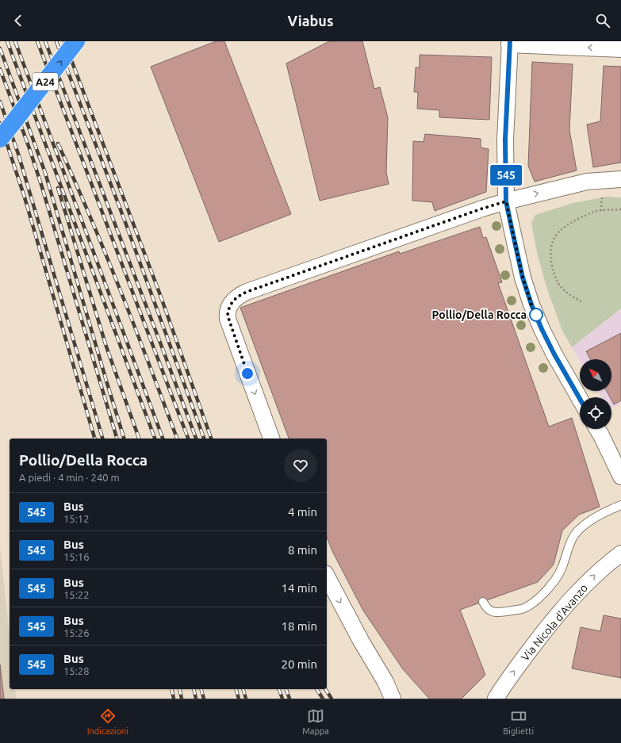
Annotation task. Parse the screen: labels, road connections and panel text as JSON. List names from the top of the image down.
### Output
{
  "streets": {
    "highway": ["A24"],
    "street": ["Via Nicola d'Avanzo"]
  },
  "one_way": ["Via Nicola d'Avanzo"],
  "places": ["Pollio/Della Rocca"],
  "lines": ["bus line 545"],
  "north": "top left",
  "page": {
    "header": "Viabus",
    "on_map": "545",
    "heading": ["Pollio/Della Rocca", "A piedi · 4 min · 240 m"],
    "list": [
      {
        "mark": "545",
        "name": "Bus",
        "note": "15:12",
        "value": "4 min"
      },
      {
        "mark": "545",
        "name": "Bus",
        "note": "15:16",
        "value": "8 min"
      },
      {
        "mark": "545",
        "name": "Bus",
        "note": "15:22",
        "value": "14 min"
      },
      {
        "mark": "545",
        "name": "Bus",
        "note": "15:26",
        "value": "18 min"
      },
      {
        "mark": "545",
        "name": "Bus",
        "note": "15:28",
        "value": "20 min"
      }
    ],
    "tabs": ["Indicazioni", "Mappa", "Biglietti"]
  }
}
